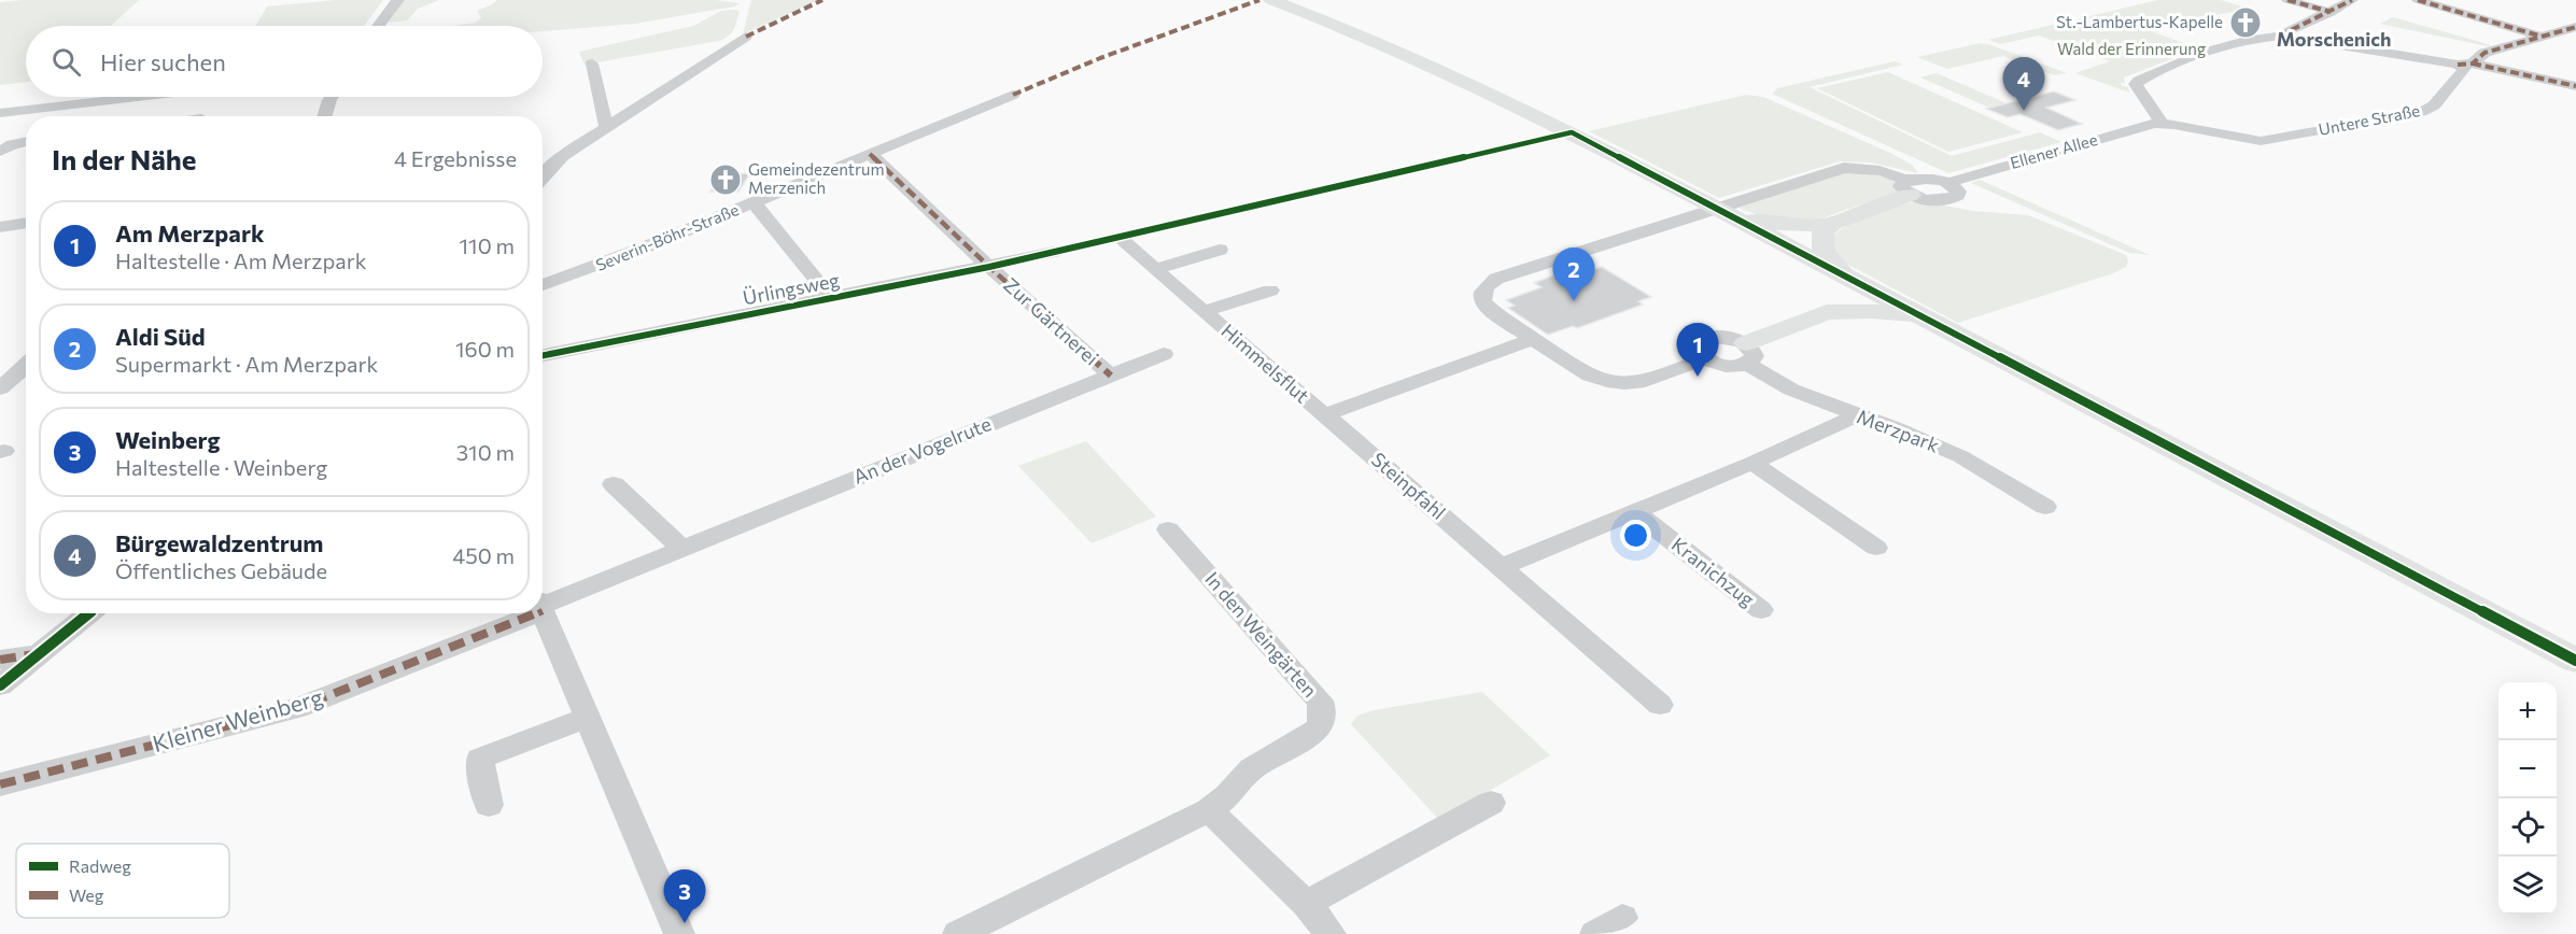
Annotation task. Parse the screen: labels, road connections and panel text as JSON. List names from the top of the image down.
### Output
{
  "streets": {
    "street": [
      "Untere Straße",
      "Ellener Allee",
      "Severin-Böhr-Straße",
      "Ürlingsweg",
      "Zur Gärtnerei",
      "Himmelsflut",
      "Merzpark",
      "An der Vogelrute",
      "Steinpfahl",
      "Kranichzug",
      "In den Weingärten",
      "Kleiner Weinberg"
    ]
  },
  "crossings": [
    ["Untere Straße", "Ellener Allee"],
    ["Severin-Böhr-Straße", "Zur Gärtnerei"],
    ["Ürlingsweg", "Zur Gärtnerei"],
    ["Zur Gärtnerei", "An der Vogelrute"],
    ["Himmelsflut", "Steinpfahl"]
  ],
  "districts": ["Morschenich"],
  "parks": ["Wald der Erinnerung"],
  "places": {
    "church": ["St.-Lambertus-Kapelle", "Gemeindezentrum Merzenich"]
  },
  "legend": ["Radweg", "Weg"],
  "page": {
    "search": "Hier suchen",
    "pins": [
      "4",
      "2",
      "1",
      "3"
    ],
    "heading": ["In der Nähe", "4 Ergebnisse"],
    "list": [
      {
        "mark": "1",
        "name": "Am Merzpark",
        "note": "Haltestelle · Am Merzpark",
        "value": "110 m"
      },
      {
        "mark": "2",
        "name": "Aldi Süd",
        "note": "Supermarkt · Am Merzpark",
        "value": "160 m"
      },
      {
        "mark": "3",
        "name": "Weinberg",
        "note": "Haltestelle · Weinberg",
        "value": "310 m"
      },
      {
        "mark": "4",
        "name": "Bürgewaldzentrum",
        "note": "Öffentliches Gebäude",
        "value": "450 m"
      }
    ],
    "map_buttons": ["+", "−"]
  }
}
